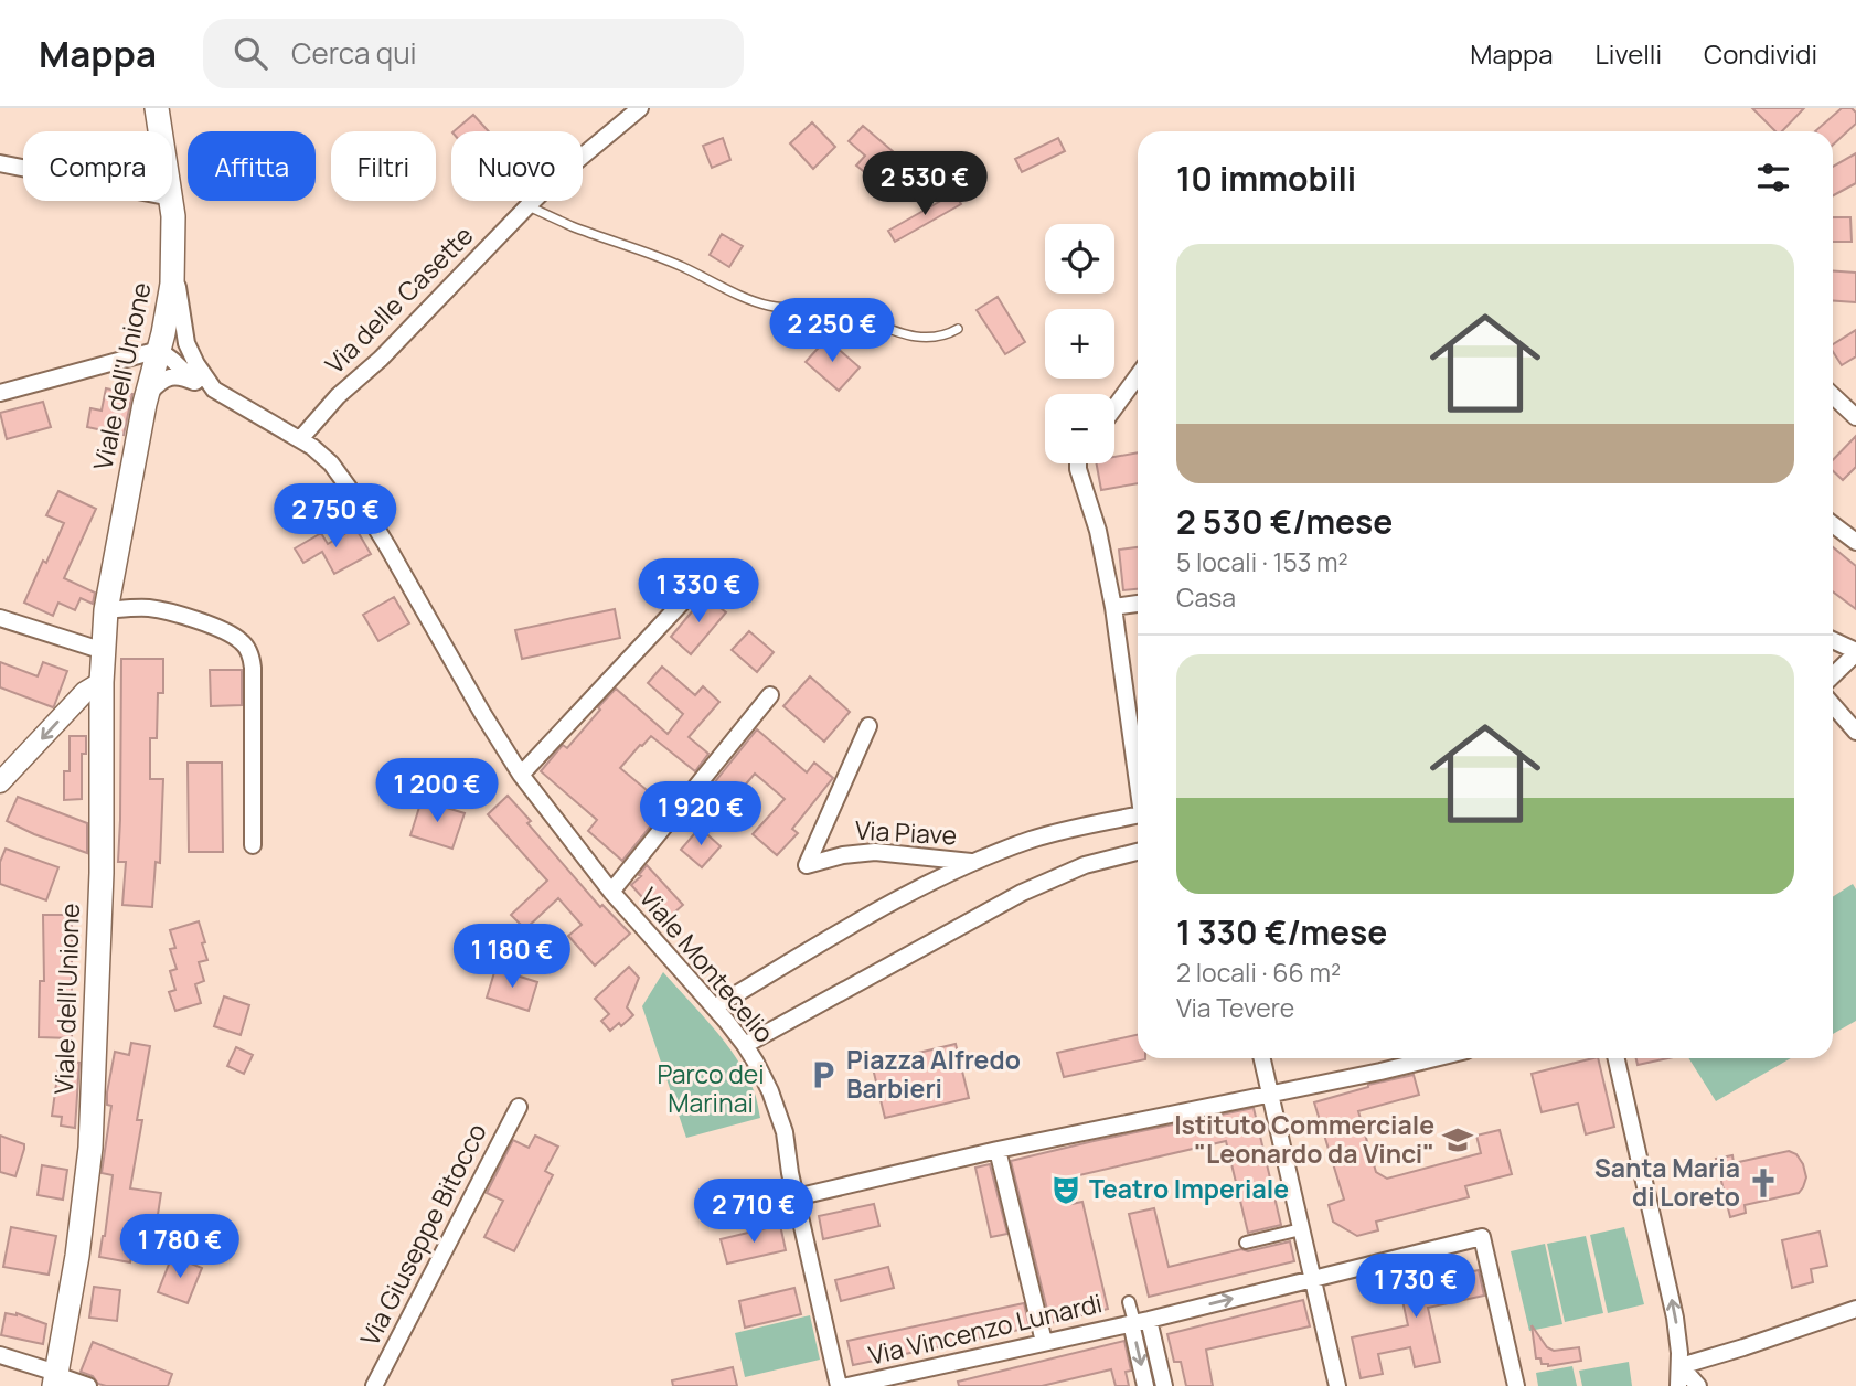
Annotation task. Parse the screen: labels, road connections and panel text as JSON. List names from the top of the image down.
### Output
{
  "streets": {
    "main road": ["Viale dell'Unione"],
    "street": [
      "Via delle Casette",
      "Via Piave",
      "Viale Montecelio",
      "Via Giuseppe Bitocco",
      "Via Vincenzo Lunardi"
    ]
  },
  "crossings": [
    ["Via delle Casette", "Viale Montecelio"],
    ["Viale dell'Unione", "Viale Montecelio"]
  ],
  "parks": ["Parco dei Marinai"],
  "places": {
    "parking": ["Piazza Alfredo Barbieri"],
    "school or university": ["Istituto Commerciale \"Leonardo da Vinci\""],
    "church": ["Santa Maria di Loreto"],
    "theatre": ["Teatro Imperiale"]
  },
  "page": {
    "header": "Mappa",
    "search": "Cerca qui",
    "nav": ["Mappa", "Livelli", "Condividi"],
    "chip": [
      "Compra",
      "Affitta",
      "Filtri",
      "Nuovo"
    ],
    "heading": "10 immobili",
    "price": [
      "2 530 €",
      "2 250 €",
      "2 750 €",
      "1 330 €",
      "1 200 €",
      "1 920 €",
      "1 180 €",
      "2 710 €",
      "1 780 €",
      "1 730 €"
    ],
    "map_buttons": ["+", "−"],
    "list": [
      {
        "name": "2 530 €/mese",
        "note": "5 locali · 153 m² · Casa"
      },
      {
        "name": "1 330 €/mese",
        "note": "2 locali · 66 m² · Via Tevere"
      }
    ]
  }
}
